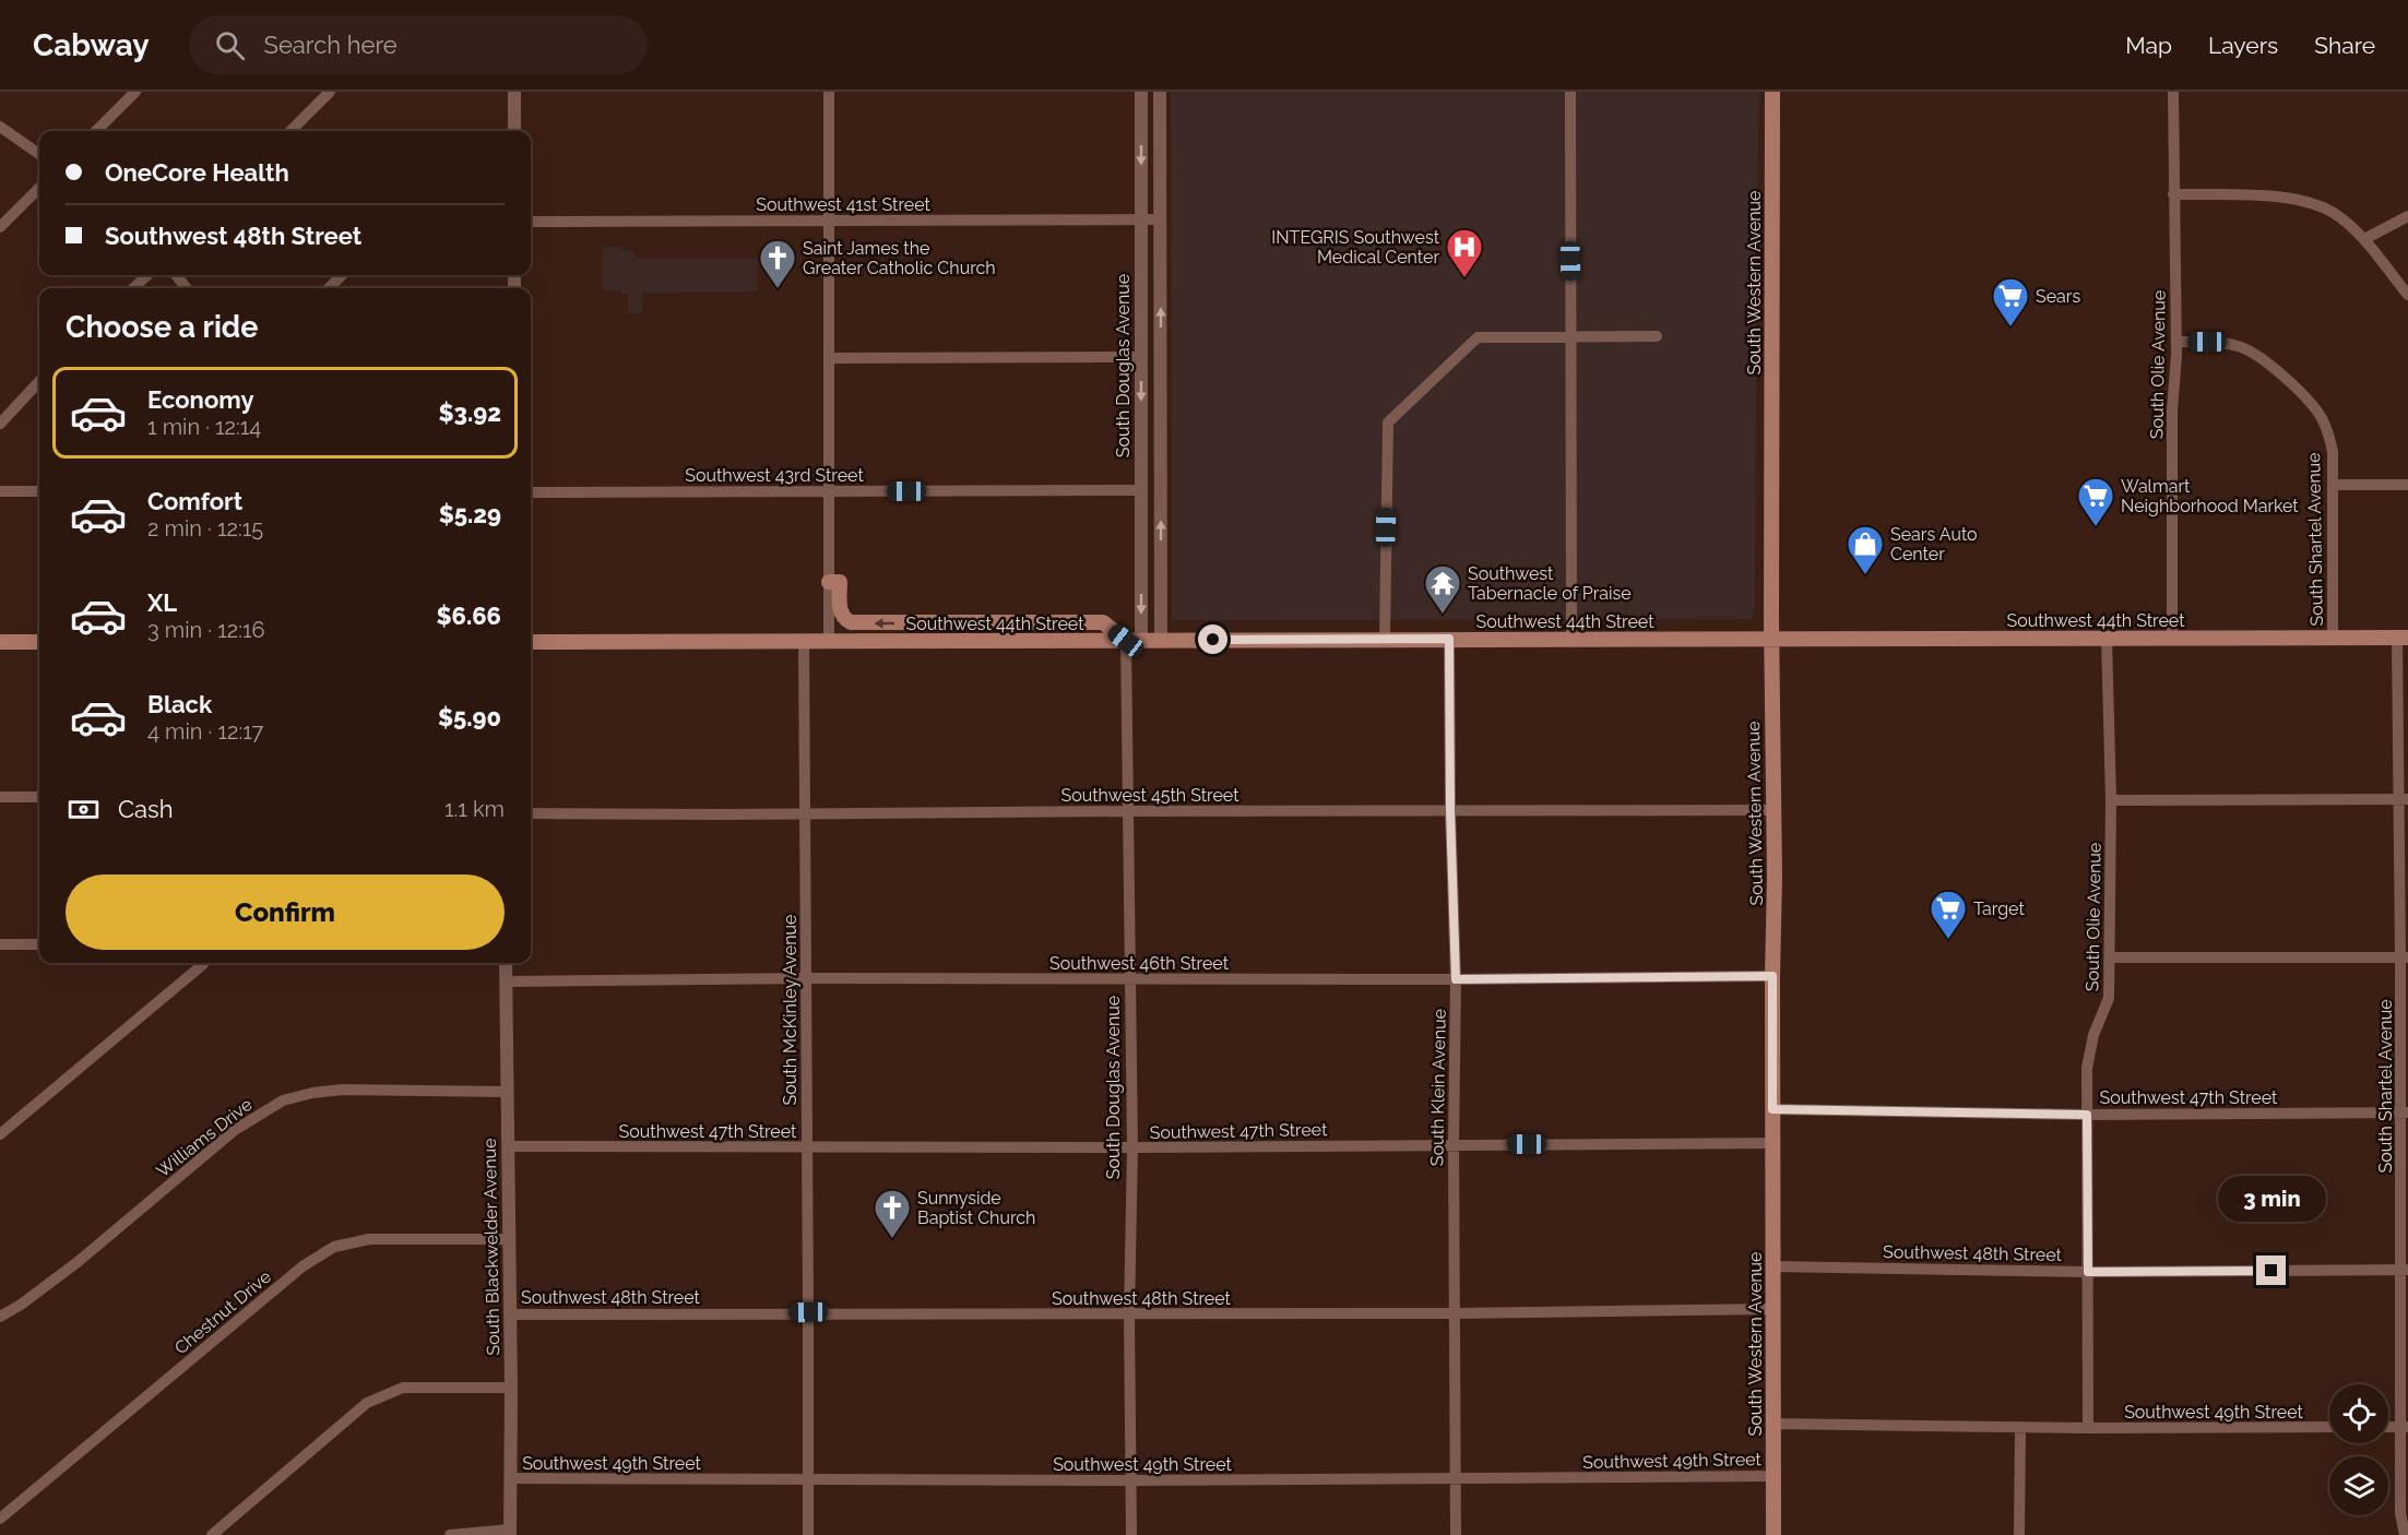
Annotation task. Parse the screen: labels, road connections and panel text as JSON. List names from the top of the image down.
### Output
{
  "streets": {
    "main road": ["South Western Avenue", "Southwest 44th Street"],
    "street": [
      "Southwest 41st Street",
      "South Olie Avenue",
      "South Douglas Avenue",
      "Southwest 43rd Street",
      "South Shartel Avenue",
      "Southwest 45th Street",
      "Southwest 46th Street",
      "South McKinley Avenue",
      "South Klein Avenue",
      "Southwest 47th Street",
      "Williams Drive",
      "South Blackwelder Avenue",
      "Southwest 48th Street",
      "Chestnut Drive",
      "Southwest 49th Street"
    ]
  },
  "crossings": [
    ["Southwest 41st Street", "South Douglas Avenue"],
    ["South Western Avenue", "Southwest 44th Street"],
    ["South Western Avenue", "Southwest 45th Street"],
    ["South Western Avenue", "Southwest 46th Street"],
    ["South Western Avenue", "Southwest 47th Street"],
    ["South Western Avenue", "Southwest 48th Street"],
    ["South Western Avenue", "Southwest 49th Street"],
    ["South Olie Avenue", "South Shartel Avenue"],
    ["South Olie Avenue", "Southwest 44th Street"],
    ["South Olie Avenue", "Southwest 47th Street"],
    ["South Olie Avenue", "Southwest 48th Street"],
    ["South Olie Avenue", "Southwest 49th Street"],
    ["South Douglas Avenue", "Southwest 43rd Street"],
    ["South Douglas Avenue", "Southwest 44th Street"],
    ["South Douglas Avenue", "Southwest 45th Street"],
    ["South Douglas Avenue", "Southwest 46th Street"],
    ["South Douglas Avenue", "Southwest 47th Street"],
    ["South Douglas Avenue", "Southwest 48th Street"],
    ["South Douglas Avenue", "Southwest 49th Street"],
    ["South Shartel Avenue", "Southwest 44th Street"],
    ["South Shartel Avenue", "Southwest 47th Street"],
    ["South Shartel Avenue", "Southwest 48th Street"],
    ["Southwest 44th Street", "South McKinley Avenue"],
    ["Southwest 44th Street", "South Klein Avenue"],
    ["Southwest 45th Street", "South McKinley Avenue"],
    ["Southwest 45th Street", "South Klein Avenue"],
    ["Southwest 46th Street", "South McKinley Avenue"],
    ["Southwest 46th Street", "South Klein Avenue"],
    ["Southwest 46th Street", "South Blackwelder Avenue"],
    ["South McKinley Avenue", "Southwest 47th Street"],
    ["South McKinley Avenue", "Southwest 48th Street"],
    ["South McKinley Avenue", "Southwest 49th Street"],
    ["South Klein Avenue", "Southwest 47th Street"],
    ["South Klein Avenue", "Southwest 48th Street"],
    ["South Klein Avenue", "Southwest 49th Street"],
    ["Southwest 47th Street", "South Blackwelder Avenue"],
    ["Williams Drive", "South Blackwelder Avenue"],
    ["South Blackwelder Avenue", "Southwest 48th Street"],
    ["South Blackwelder Avenue", "Chestnut Drive"],
    ["South Blackwelder Avenue", "Southwest 49th Street"]
  ],
  "places": {
    "hospital": ["INTEGRIS Southwest Medical Center"],
    "church": ["Saint James the Greater Catholic Church", "Sunnyside Baptist Church"],
    "supermarket": ["Sears", "Walmart Neighborhood Market", "Target"],
    "shop": ["Sears Auto Center"],
    "temple": ["Southwest Tabernacle of Praise"]
  },
  "page": {
    "header": "Cabway",
    "search": "Search here",
    "nav": ["Map", "Layers", "Share"],
    "banner": ["OneCore Health", "Southwest 48th Street"],
    "heading": "Choose a ride",
    "list": [
      {
        "name": "Economy",
        "note": "1 min · 12:14",
        "value": "$3.92"
      },
      {
        "name": "Comfort",
        "note": "2 min · 12:15",
        "value": "$5.29"
      },
      {
        "name": "XL",
        "note": "3 min · 12:16",
        "value": "$6.66"
      },
      {
        "name": "Black",
        "note": "4 min · 12:17",
        "value": "$5.90"
      }
    ],
    "pay": ["Cash", "1.1 km"],
    "buttons": "Confirm",
    "bubble": "3 min"
  }
}
